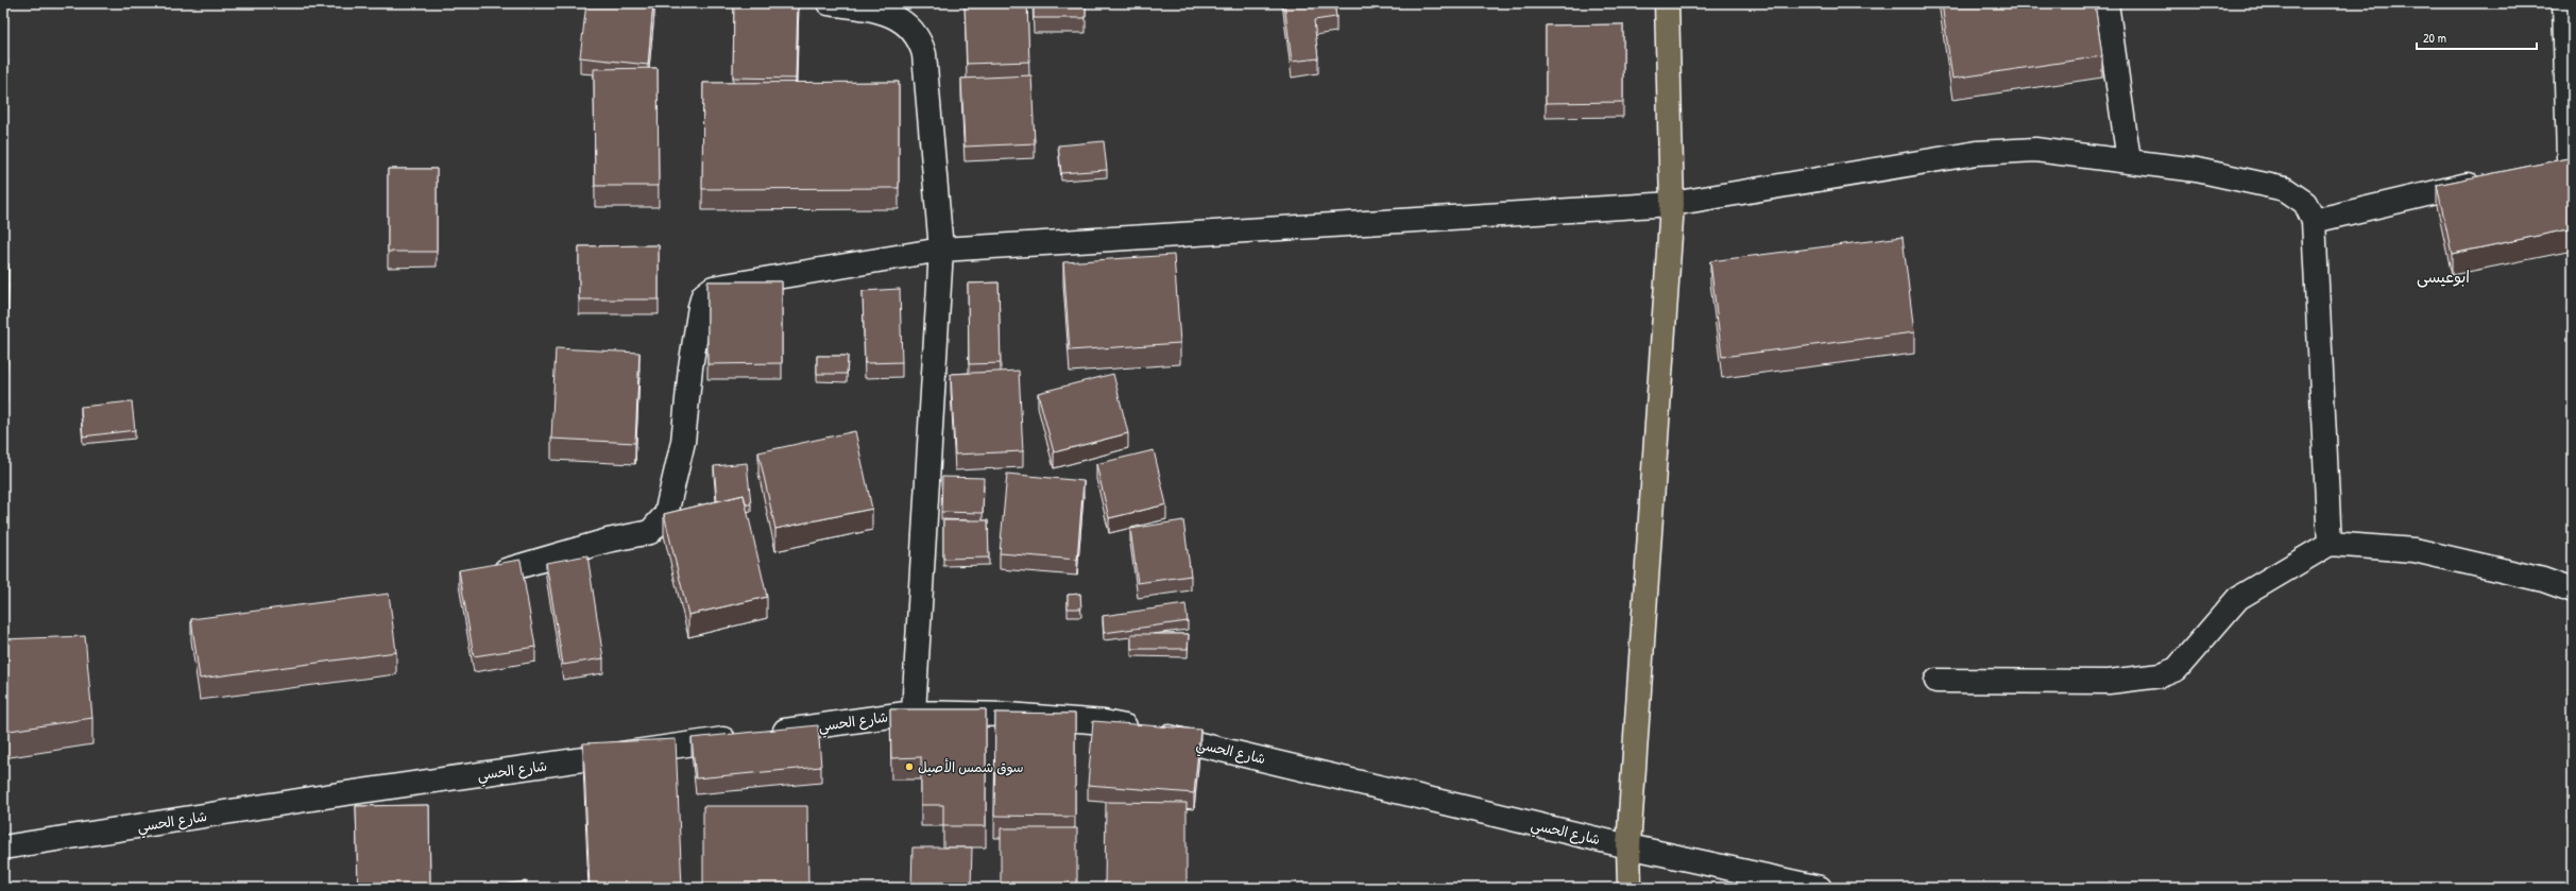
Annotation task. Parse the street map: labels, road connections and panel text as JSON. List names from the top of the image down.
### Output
{
  "streets": {
    "street": ["شارع الحسي"]
  },
  "districts": ["ابوعيسى"],
  "places": ["سوق شمس الأصيل"],
  "scale_bar": "20 m"
}
